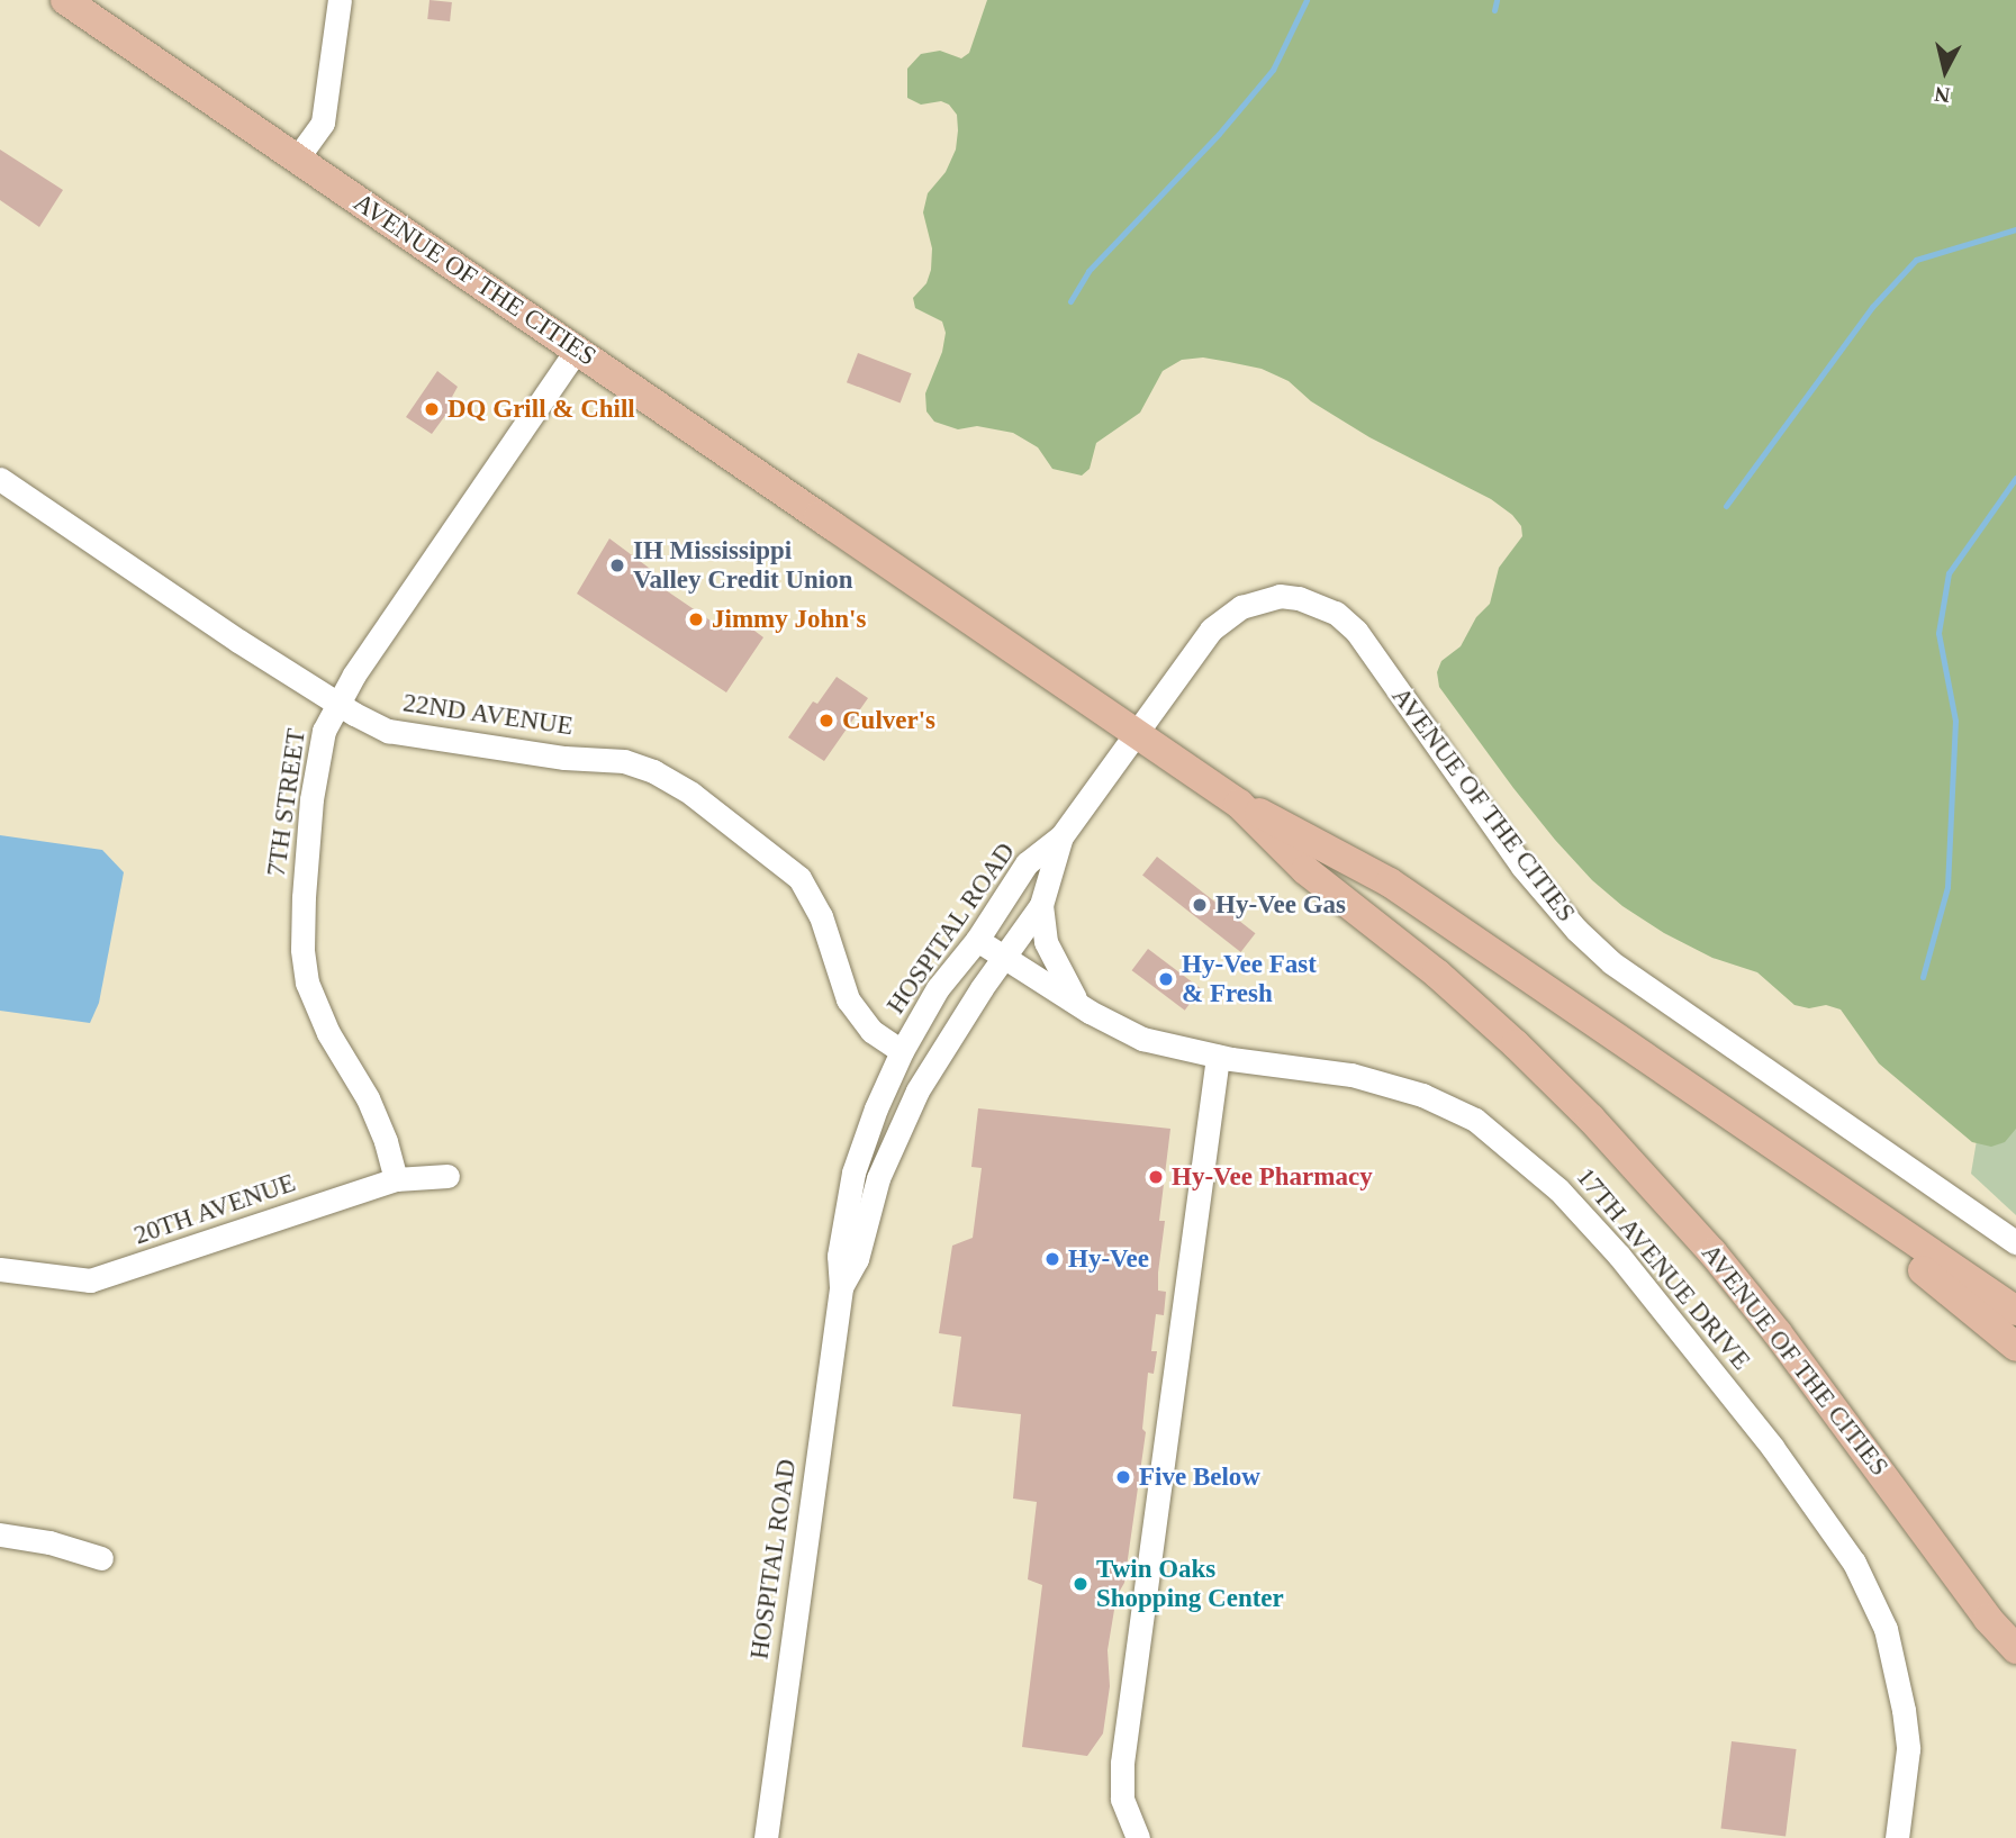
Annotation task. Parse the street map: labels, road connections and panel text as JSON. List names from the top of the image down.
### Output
{
  "streets": {
    "main road": ["AVENUE OF THE CITIES"],
    "street": [
      "22ND AVENUE",
      "7TH STREET",
      "HOSPITAL ROAD",
      "20TH AVENUE",
      "17TH AVENUE DRIVE"
    ]
  },
  "crossings": [
    ["AVENUE OF THE CITIES", "7TH STREET"],
    ["AVENUE OF THE CITIES", "HOSPITAL ROAD"],
    ["22ND AVENUE", "7TH STREET"],
    ["22ND AVENUE", "HOSPITAL ROAD"],
    ["7TH STREET", "20TH AVENUE"],
    ["HOSPITAL ROAD", "17TH AVENUE DRIVE"]
  ],
  "places": [
    "DQ Grill & Chill",
    "IH Mississippi Valley Credit Union",
    "Jimmy John's",
    "Culver's",
    "Hy-Vee Gas",
    "Hy-Vee Fast & Fresh",
    "Hy-Vee Pharmacy",
    "Hy-Vee",
    "Five Below",
    "Twin Oaks Shopping Center"
  ],
  "north": "bottom"
}
